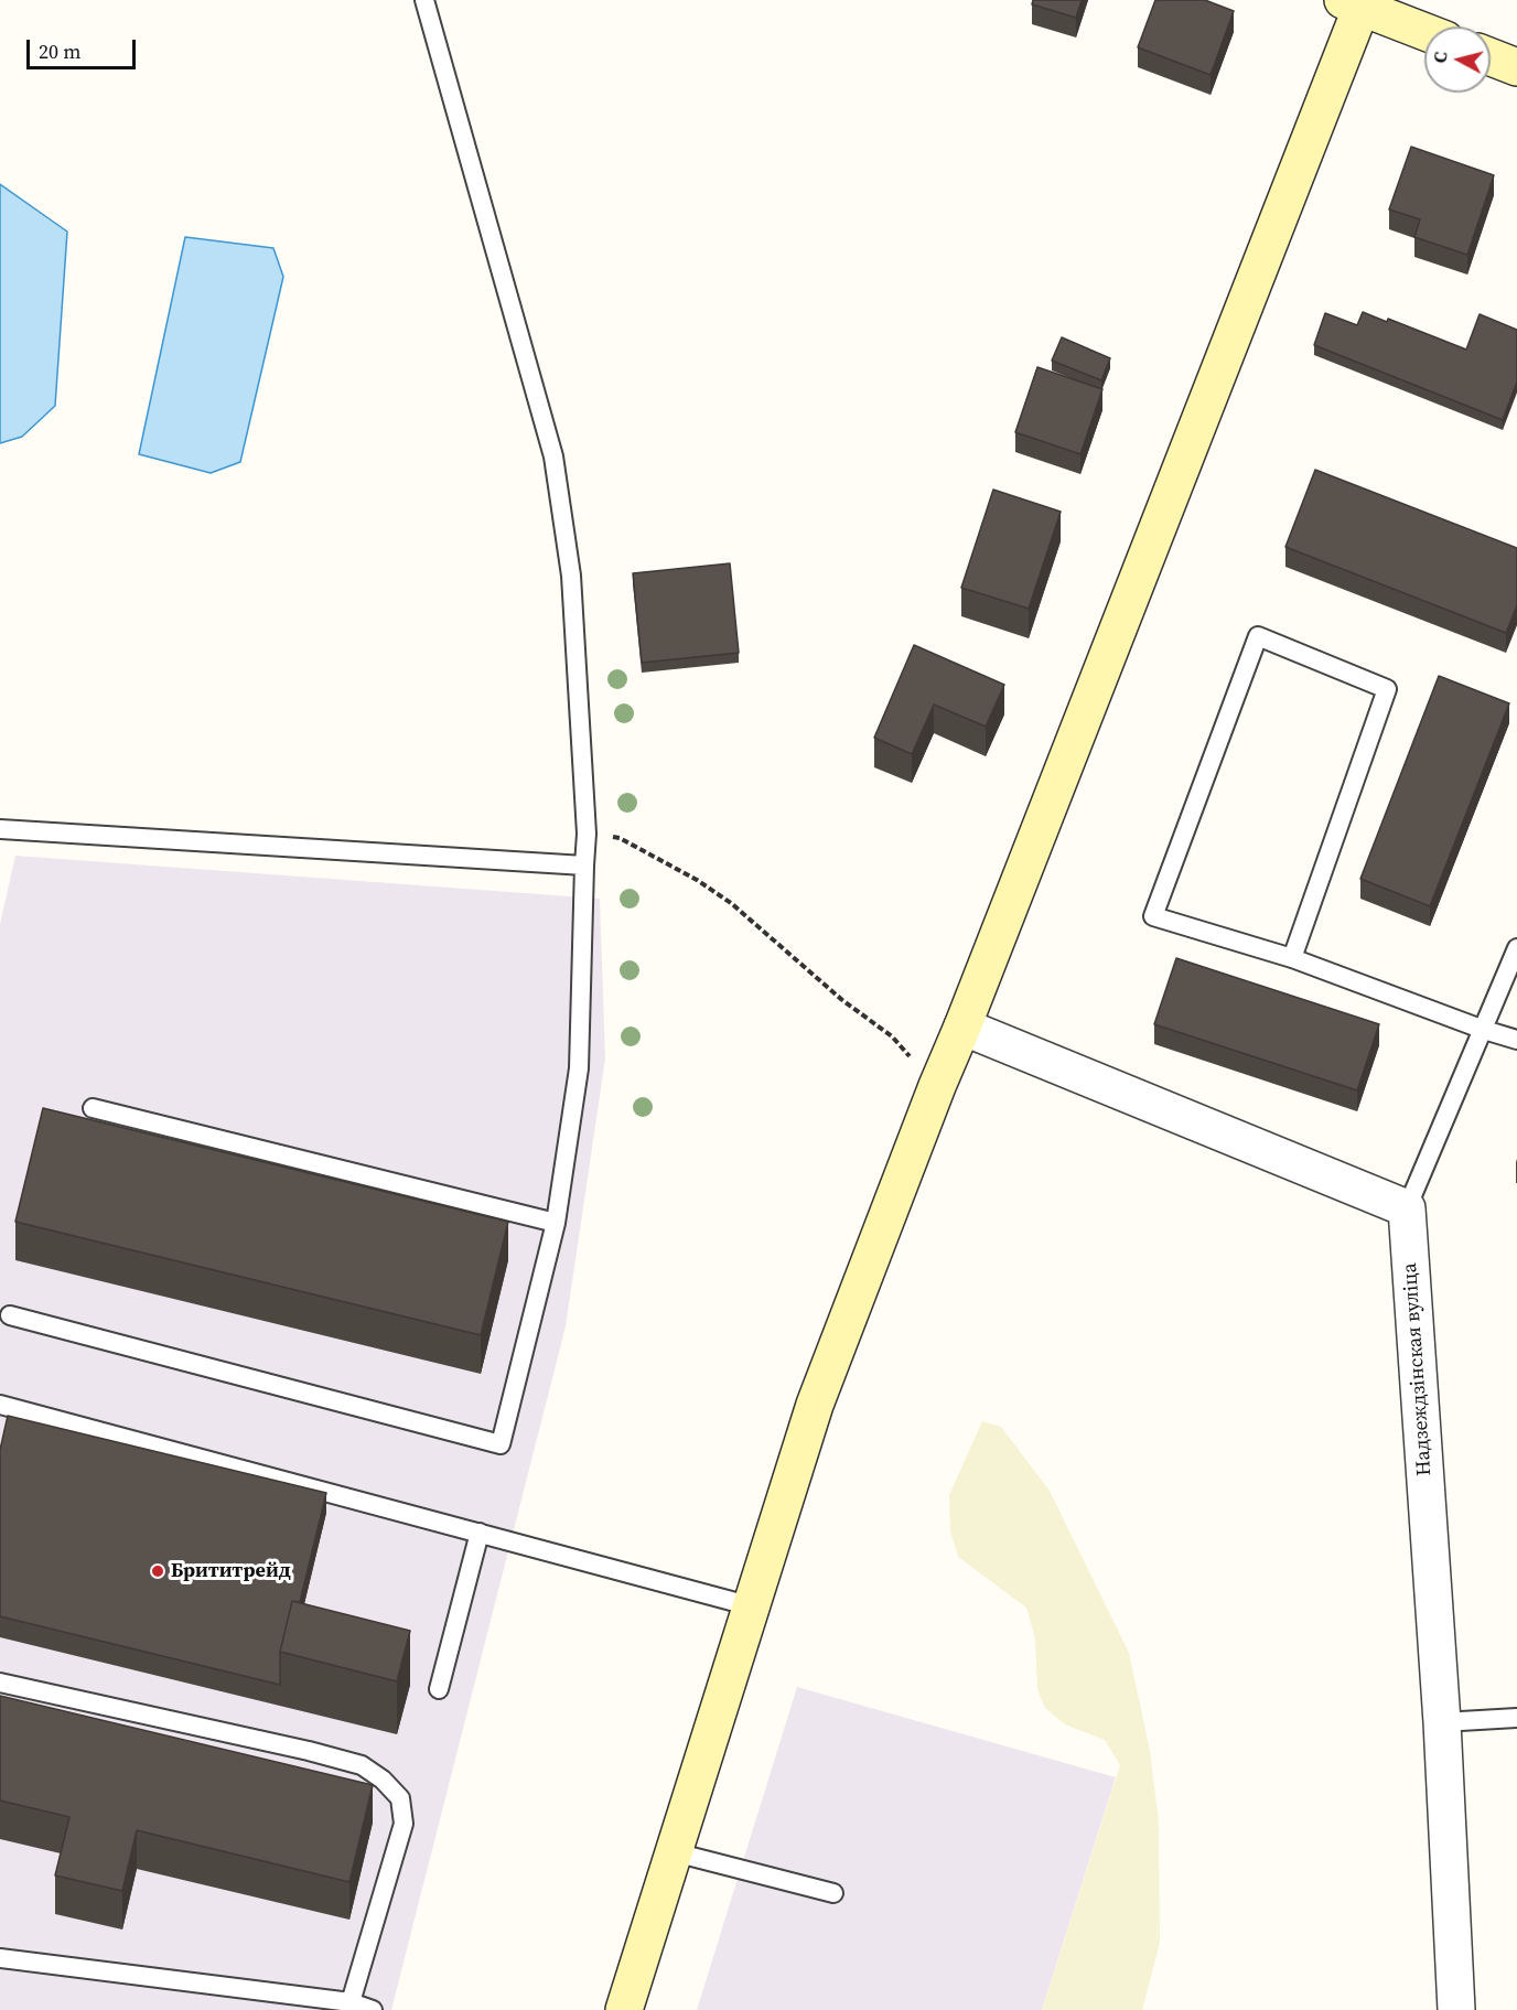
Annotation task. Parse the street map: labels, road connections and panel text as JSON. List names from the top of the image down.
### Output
{
  "streets": {
    "street": ["Надзеждзінская вуліца"]
  },
  "places": ["Брититрейд"],
  "scale_bar": "20 m",
  "north": "left"
}
